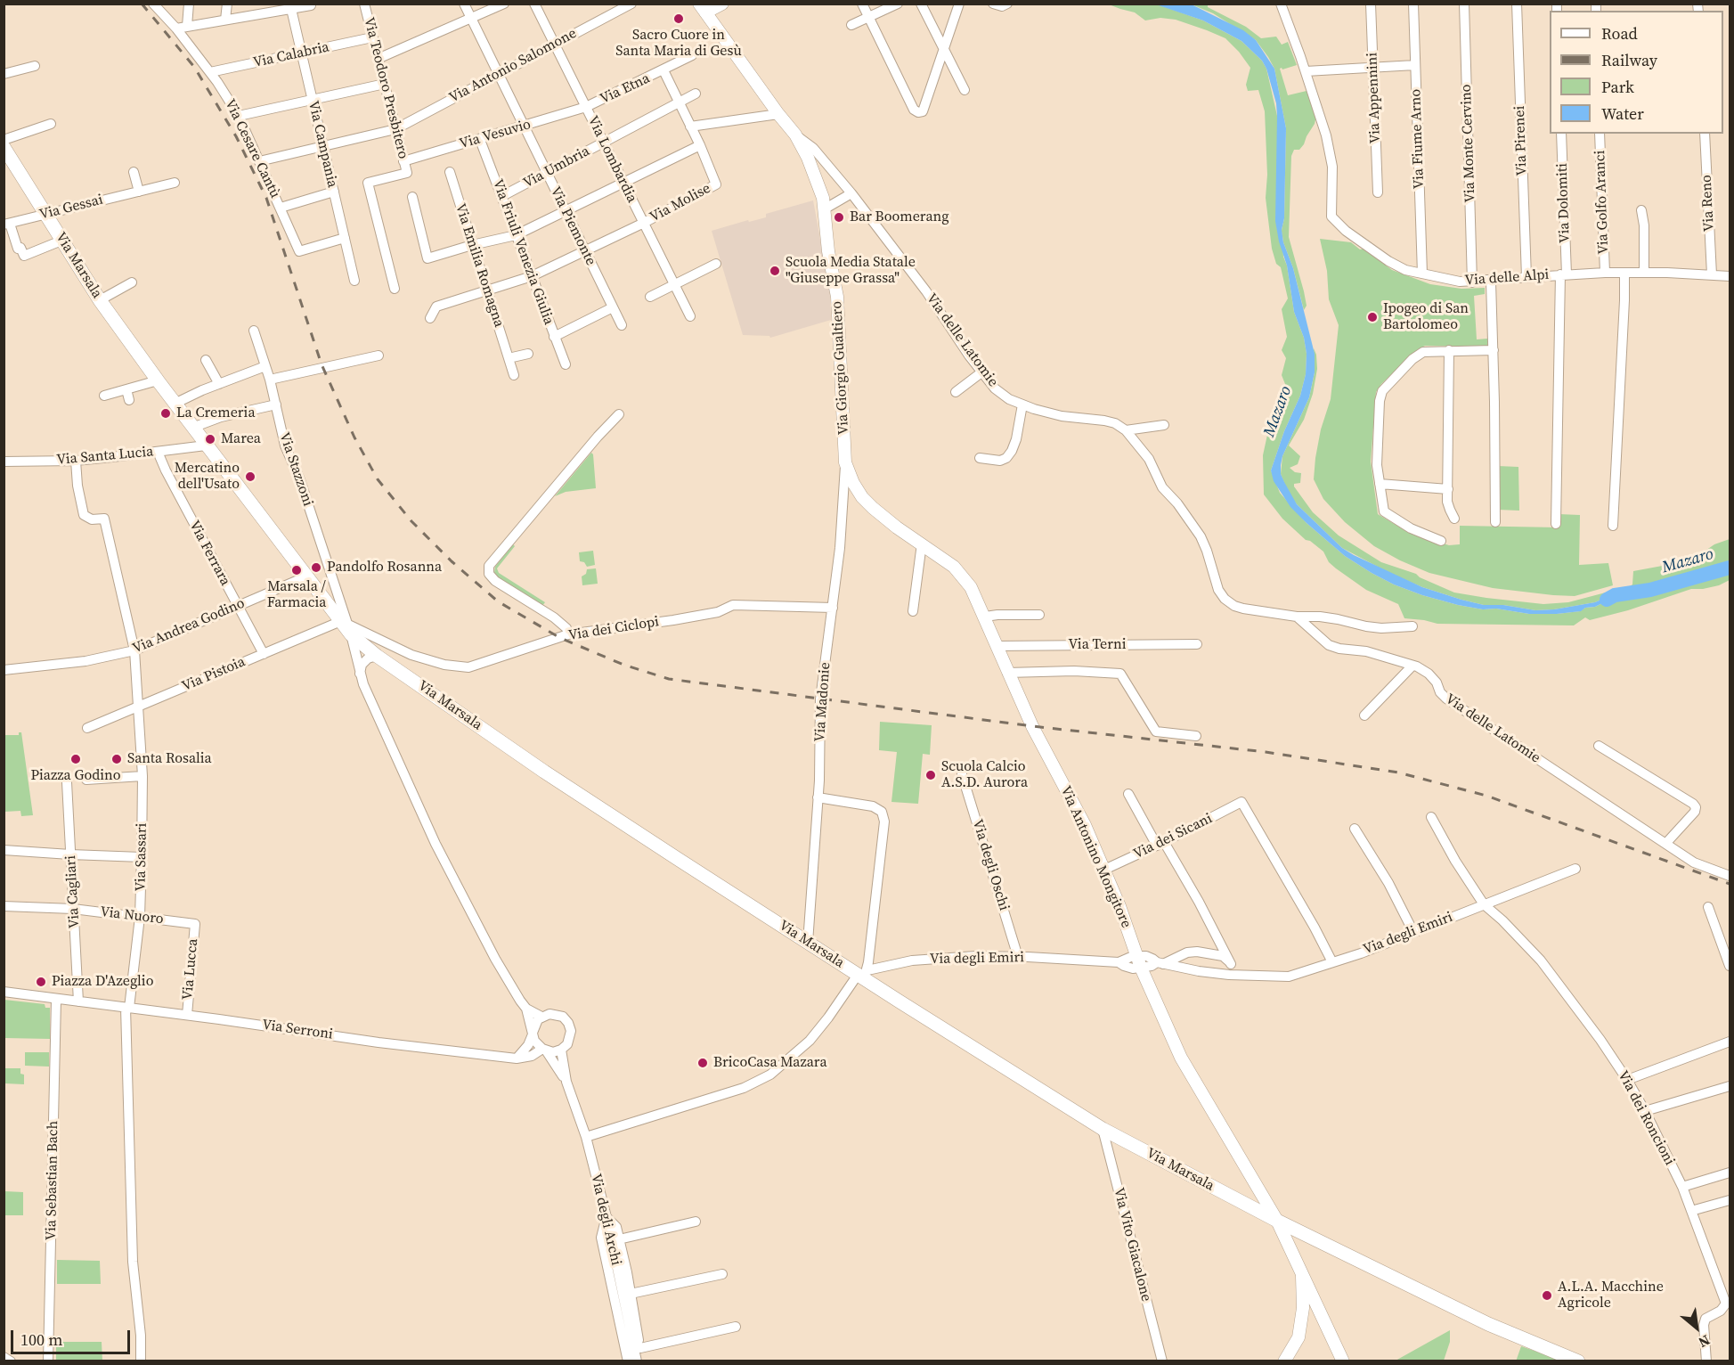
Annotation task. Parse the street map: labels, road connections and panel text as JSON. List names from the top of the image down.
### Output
{
  "streets": {
    "main road": ["Via Marsala"],
    "street": [
      "Via Calabria",
      "Via Antonio Salomone",
      "Via Teodoro Presbitero",
      "Via Etna",
      "Via Appennini",
      "Via Vesuvio",
      "Via Fiume Arno",
      "Via Pirenei",
      "Via Monte Cervino",
      "Via Campania",
      "Via Cesare Cantù",
      "Via Lombardia",
      "Via Umbria",
      "Via Golfo Aranci",
      "Via Molise",
      "Via Dolomiti",
      "Via Reno",
      "Via Gessai",
      "Via Piemonte",
      "Via Friuli Venezia Giulia",
      "Via Emilia Romagna",
      "Via delle Alpi",
      "Via delle Latomie",
      "Via Giorgio Gualtiero",
      "Via Santa Lucia",
      "Via Stazzoni",
      "Via Ferrara",
      "Via Andrea Godino",
      "Via dei Ciclopi",
      "Via Terni",
      "Via Pistoia",
      "Via Madonie",
      "Via dei Sicani",
      "Via Sassari",
      "Via Antonino Mongitore",
      "Via degli Oschi",
      "Via Cagliari",
      "Via Nuoro",
      "Via degli Emiri",
      "Via Lucca",
      "Via Serroni",
      "Via dei Roncioni",
      "Via Sebastian Bach",
      "Via degli Archi",
      "Via Vito Giacalone"
    ]
  },
  "crossings": [
    ["Via Calabria", "Via Teodoro Presbitero"],
    ["Via Calabria", "Via Campania"],
    ["Via Calabria", "Via Cesare Cantù"],
    ["Via Antonio Salomone", "Via Teodoro Presbitero"],
    ["Via Antonio Salomone", "Via Campania"],
    ["Via Antonio Salomone", "Via Cesare Cantù"],
    ["Via Antonio Salomone", "Via Lombardia"],
    ["Via Antonio Salomone", "Via Piemonte"],
    ["Via Teodoro Presbitero", "Via Vesuvio"],
    ["Via Etna", "Via Vesuvio"],
    ["Via Etna", "Via Lombardia"],
    ["Via Etna", "Via Molise"],
    ["Via Vesuvio", "Via Lombardia"],
    ["Via Vesuvio", "Via Piemonte"],
    ["Via Vesuvio", "Via Friuli Venezia Giulia"],
    ["Via Fiume Arno", "Via delle Alpi"],
    ["Via Pirenei", "Via delle Alpi"],
    ["Via Monte Cervino", "Via delle Alpi"],
    ["Via Campania", "Via Cesare Cantù"],
    ["Via Lombardia", "Via Umbria"],
    ["Via Lombardia", "Via Molise"],
    ["Via Umbria", "Via Molise"],
    ["Via Umbria", "Via Piemonte"],
    ["Via Umbria", "Via Friuli Venezia Giulia"],
    ["Via Golfo Aranci", "Via delle Alpi"],
    ["Via Molise", "Via Piemonte"],
    ["Via Molise", "Via Friuli Venezia Giulia"],
    ["Via Molise", "Via Emilia Romagna"],
    ["Via Dolomiti", "Via delle Alpi"],
    ["Via Reno", "Via delle Alpi"],
    ["Via Gessai", "Via Marsala"],
    ["Via Marsala", "Via Santa Lucia"],
    ["Via Marsala", "Via Stazzoni"],
    ["Via Marsala", "Via Andrea Godino"],
    ["Via Marsala", "Via dei Ciclopi"],
    ["Via Marsala", "Via Pistoia"],
    ["Via Marsala", "Via Madonie"],
    ["Via Marsala", "Via Antonino Mongitore"],
    ["Via Marsala", "Via degli Emiri"],
    ["Via Marsala", "Via Vito Giacalone"],
    ["Via delle Latomie", "Via Giorgio Gualtiero"],
    ["Via Giorgio Gualtiero", "Via Madonie"],
    ["Via Giorgio Gualtiero", "Via Antonino Mongitore"],
    ["Via Santa Lucia", "Via Ferrara"],
    ["Via Santa Lucia", "Via Sassari"],
    ["Via Stazzoni", "Via dei Ciclopi"],
    ["Via Stazzoni", "Via Pistoia"],
    ["Via Ferrara", "Via Andrea Godino"],
    ["Via Ferrara", "Via Pistoia"],
    ["Via Andrea Godino", "Via Sassari"],
    ["Via dei Ciclopi", "Via Pistoia"],
    ["Via dei Ciclopi", "Via Madonie"],
    ["Via Terni", "Via Antonino Mongitore"],
    ["Via Pistoia", "Via Sassari"],
    ["Via dei Sicani", "Via Antonino Mongitore"],
    ["Via dei Sicani", "Via degli Emiri"],
    ["Via Sassari", "Via Nuoro"],
    ["Via Sassari", "Via Serroni"],
    ["Via Antonino Mongitore", "Via degli Emiri"],
    ["Via degli Oschi", "Via degli Emiri"],
    ["Via Cagliari", "Via Nuoro"],
    ["Via Cagliari", "Via Serroni"],
    ["Via Nuoro", "Via Lucca"],
    ["Via degli Emiri", "Via dei Roncioni"],
    ["Via Lucca", "Via Serroni"],
    ["Via Serroni", "Via degli Archi"]
  ],
  "water": ["Mazaro"],
  "places": [
    "Sacro Cuore in Santa Maria di Gesù",
    "Bar Boomerang",
    "Scuola Media Statale \"Giuseppe Grassa\"",
    "Ipogeo di San Bartolomeo",
    "La Cremeria",
    "Marea",
    "Mercatino dell'Usato",
    "Pandolfo Rosanna",
    "Marsala / Farmacia",
    "Piazza Godino",
    "Santa Rosalia",
    "Scuola Calcio A.S.D. Aurora",
    "Piazza D'Azeglio",
    "BricoCasa Mazara",
    "A.L.A. Macchine Agricole"
  ],
  "legend": [
    "Road",
    "Railway",
    "Park",
    "Water"
  ],
  "scale_bar": "100 m",
  "north": "bottom right"
}
